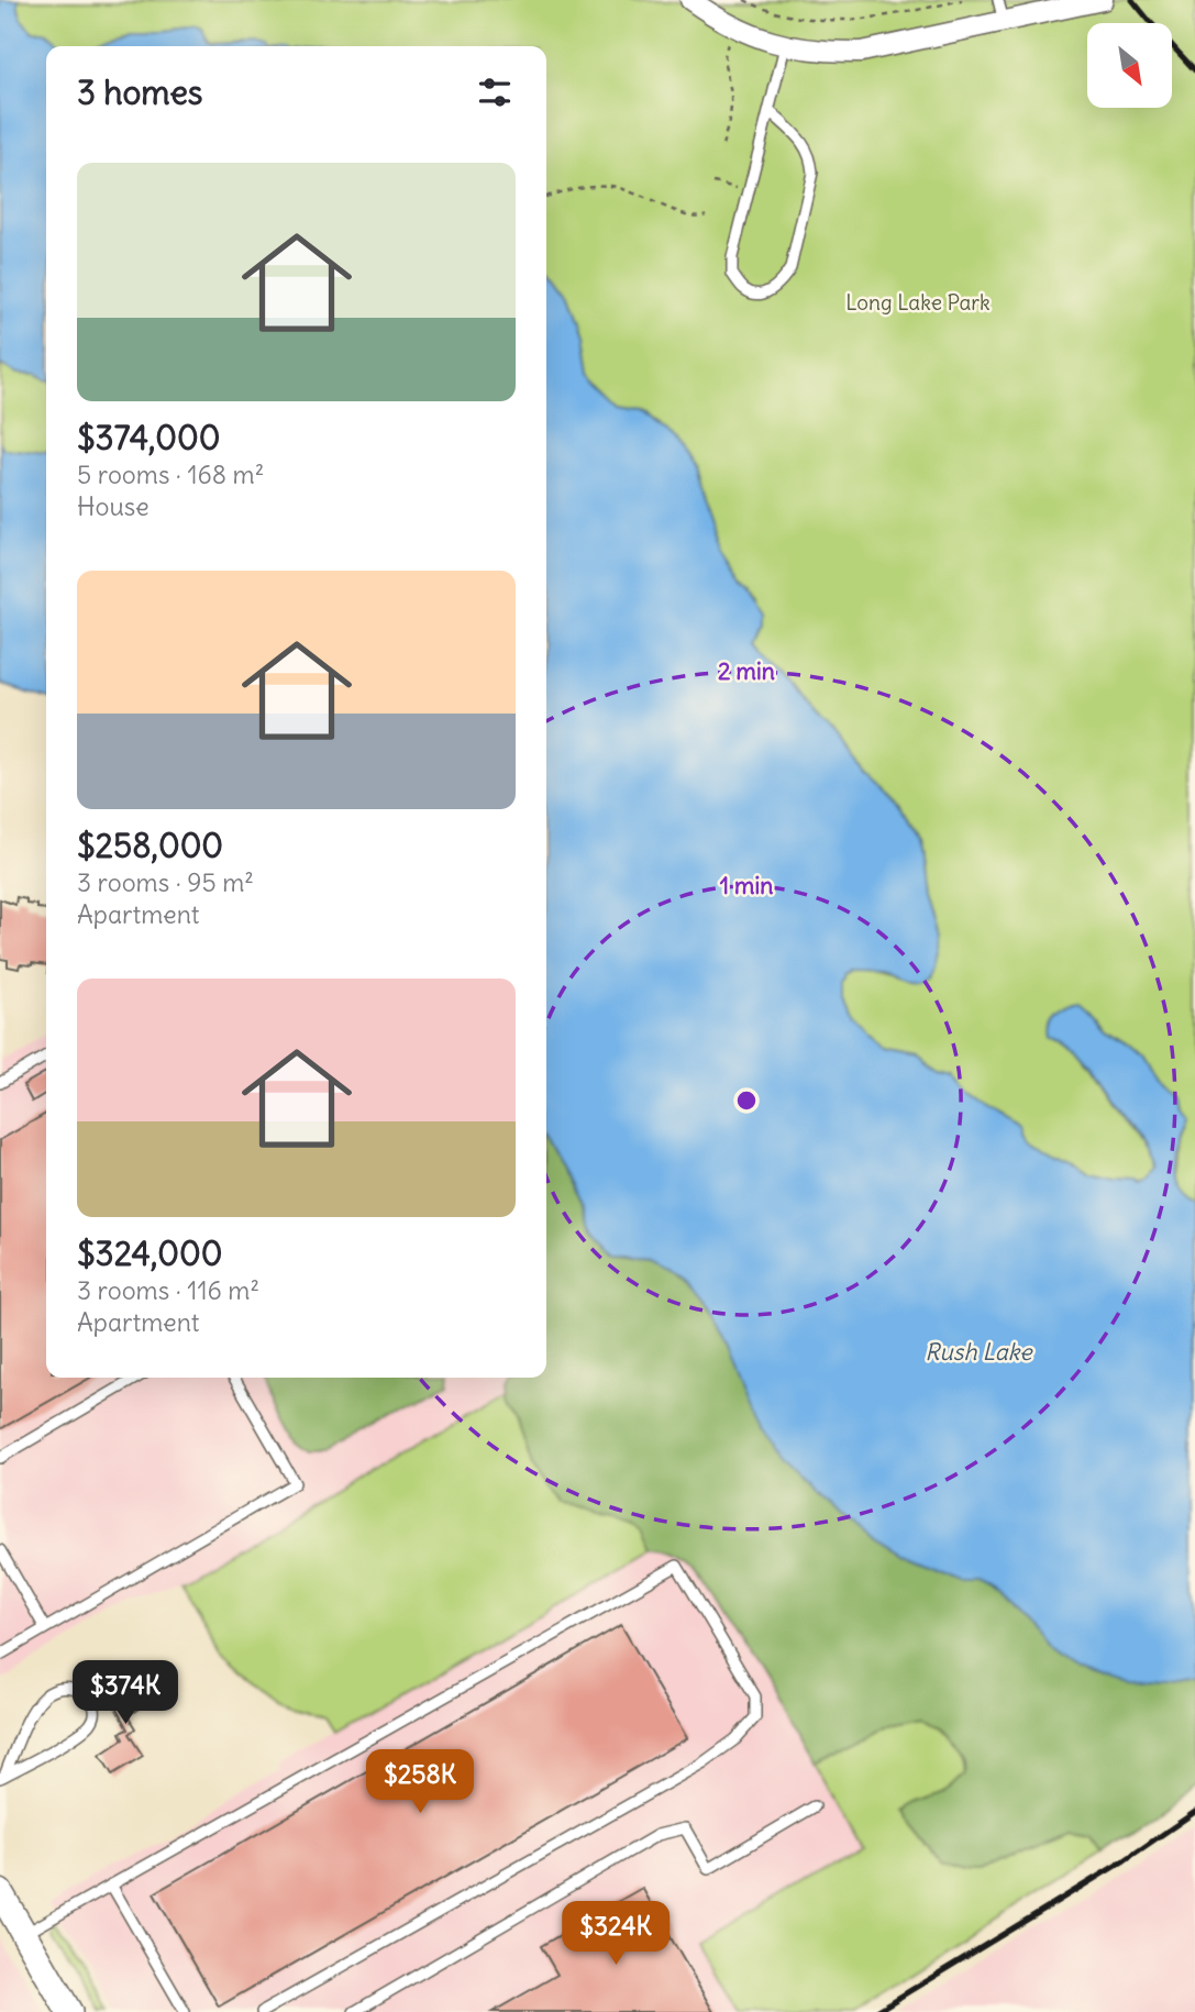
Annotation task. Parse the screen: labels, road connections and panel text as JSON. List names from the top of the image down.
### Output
{
  "water": ["Rush Lake"],
  "parks": ["Long Lake Park"],
  "north": "bottom right",
  "page": {
    "heading": "3 homes",
    "list": [
      {
        "name": "$374,000",
        "note": "5 rooms · 168 m² · House"
      },
      {
        "name": "$258,000",
        "note": "3 rooms · 95 m² · Apartment"
      },
      {
        "name": "$324,000",
        "note": "3 rooms · 116 m² · Apartment"
      }
    ],
    "price": ["$374K", "$258K", "$324K"]
  },
  "rings": ["2 min", "1 min"]
}
